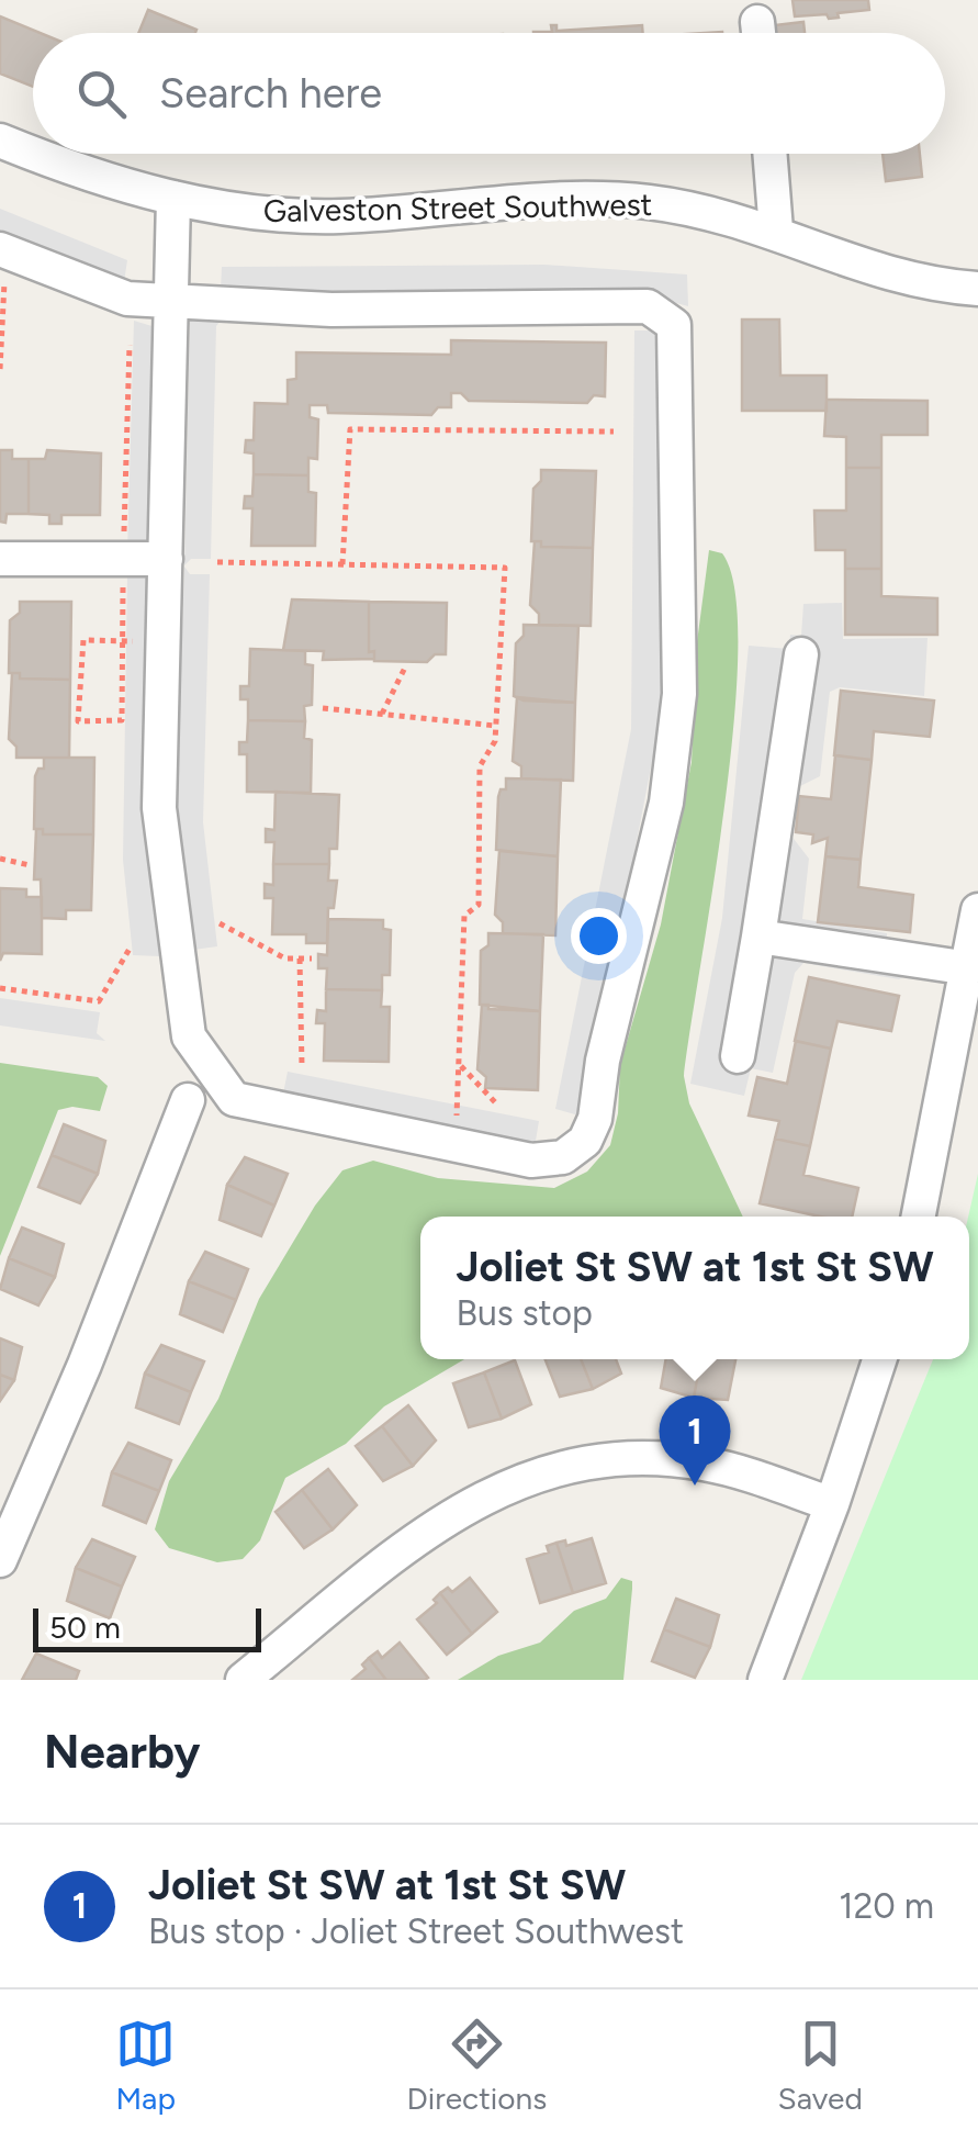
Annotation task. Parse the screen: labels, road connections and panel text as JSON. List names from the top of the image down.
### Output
{
  "streets": {
    "street": ["Galveston Street Southwest"]
  },
  "scale_bar": "50 m",
  "page": {
    "search": "Search here",
    "popup": ["Joliet St SW at 1st St SW", "Bus stop"],
    "pins": "1",
    "scale": "50 m",
    "heading": "Nearby",
    "list": [
      {
        "mark": "1",
        "name": "Joliet St SW at 1st St SW",
        "note": "Bus stop · Joliet Street Southwest",
        "value": "120 m"
      }
    ],
    "nav": ["Map", "Directions", "Saved"]
  }
}
